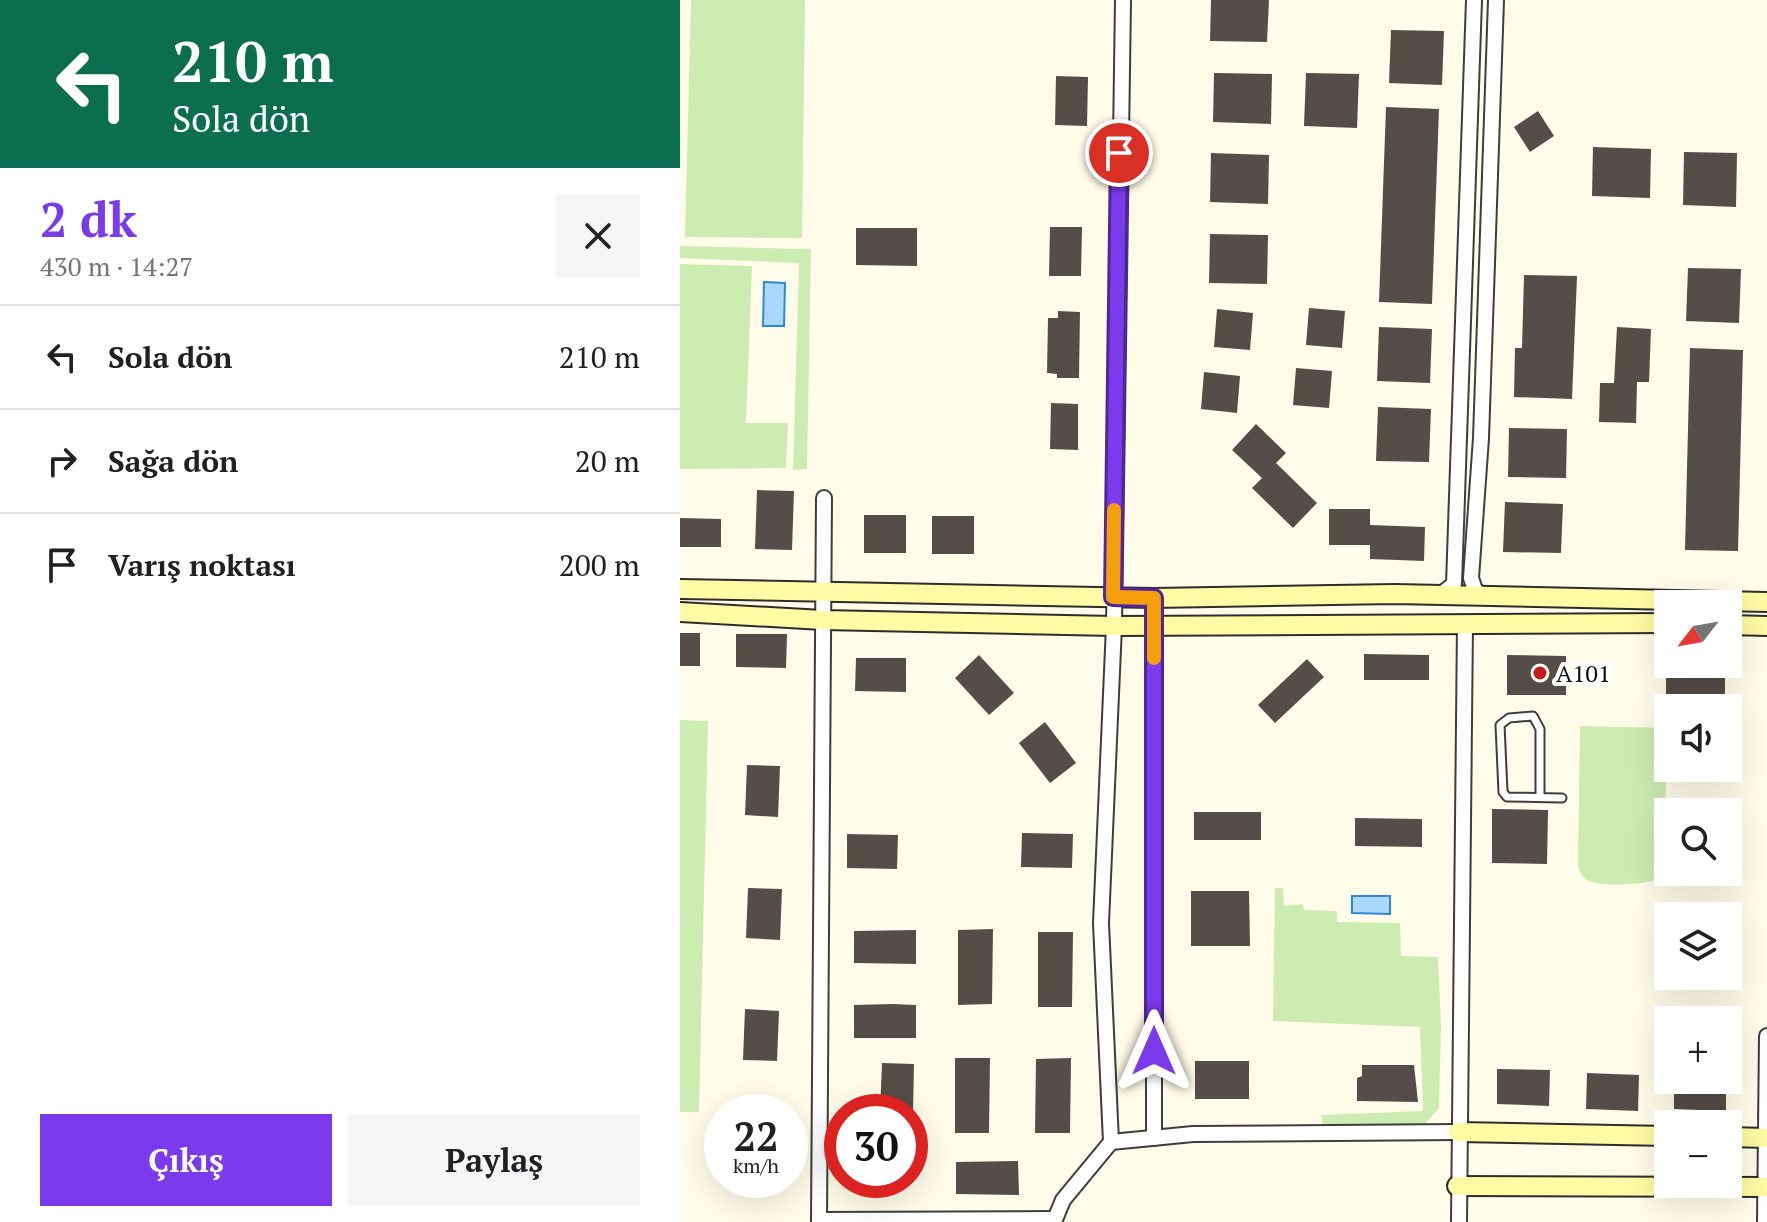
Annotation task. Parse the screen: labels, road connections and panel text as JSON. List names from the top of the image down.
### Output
{
  "places": ["A101"],
  "north": "bottom left",
  "page": {
    "turn": ["210 m", "Sola dön"],
    "heading": ["2 dk", "430 m · 14:27"],
    "list": [
      {
        "name": "Sola dön",
        "value": "210 m"
      },
      {
        "name": "Sağa dön",
        "value": "20 m"
      },
      {
        "name": "Varış noktası",
        "value": "200 m"
      }
    ],
    "map_buttons": ["+", "−"],
    "speed": "22 km/h",
    "limit": "30",
    "buttons": ["Çıkış", "Paylaş"]
  }
}
